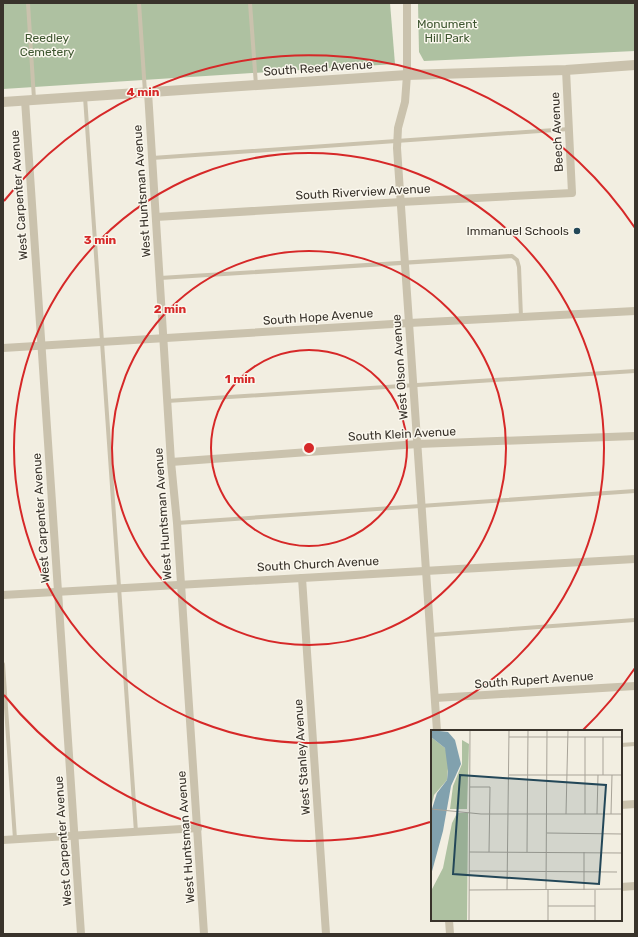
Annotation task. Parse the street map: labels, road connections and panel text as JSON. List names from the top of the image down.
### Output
{
  "streets": {
    "street": [
      "South Reed Avenue",
      "Beech Avenue",
      "West Huntsman Avenue",
      "South Riverview Avenue",
      "West Carpenter Avenue",
      "South Hope Avenue",
      "West Olson Avenue",
      "South Klein Avenue",
      "South Church Avenue",
      "South Rupert Avenue",
      "West Stanley Avenue"
    ]
  },
  "crossings": [
    ["South Reed Avenue", "Beech Avenue"],
    ["South Reed Avenue", "West Huntsman Avenue"],
    ["South Reed Avenue", "West Carpenter Avenue"],
    ["South Reed Avenue", "West Olson Avenue"],
    ["Beech Avenue", "South Riverview Avenue"],
    ["West Huntsman Avenue", "South Riverview Avenue"],
    ["West Huntsman Avenue", "South Hope Avenue"],
    ["West Huntsman Avenue", "South Klein Avenue"],
    ["West Huntsman Avenue", "South Church Avenue"],
    ["South Riverview Avenue", "West Olson Avenue"],
    ["West Carpenter Avenue", "South Hope Avenue"],
    ["West Carpenter Avenue", "South Church Avenue"],
    ["South Hope Avenue", "West Olson Avenue"],
    ["West Olson Avenue", "South Klein Avenue"],
    ["West Olson Avenue", "South Church Avenue"],
    ["West Olson Avenue", "South Rupert Avenue"],
    ["South Church Avenue", "West Stanley Avenue"]
  ],
  "parks": ["Monument Hill Park", "Reedley Cemetery"],
  "places": ["Immanuel Schools"],
  "rings": [
    "4 min",
    "3 min",
    "2 min",
    "1 min"
  ]
}
